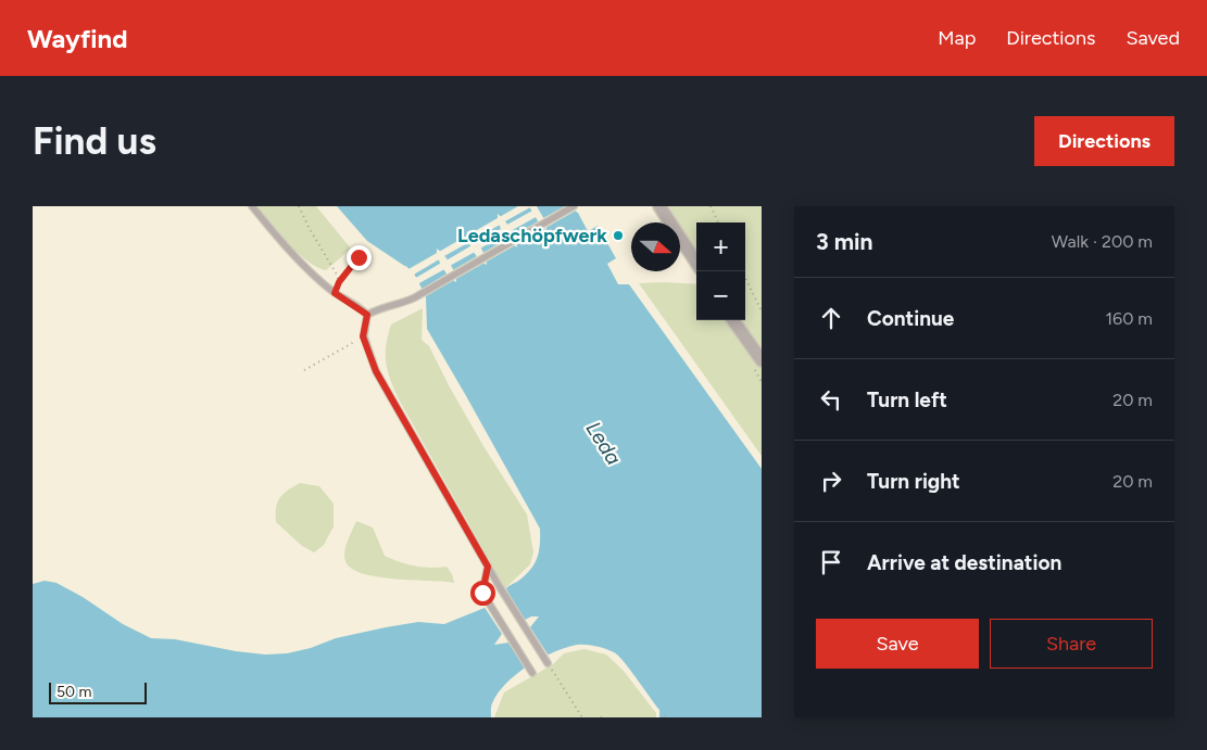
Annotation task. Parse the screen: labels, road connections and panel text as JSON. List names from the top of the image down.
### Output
{
  "water": ["Leda"],
  "places": ["Ledaschöpfwerk"],
  "scale_bar": "50 m",
  "north": "right",
  "page": {
    "header": "Wayfind",
    "nav": ["Map", "Directions", "Saved"],
    "buttons": [
      "Directions",
      ["Save", "Share"]
    ],
    "title": "Find us",
    "heading": ["3 min", "Walk · 200 m"],
    "map_buttons": ["+", "−"],
    "list": [
      ["Continue", "160 m"],
      ["Turn left", "20 m"],
      ["Turn right", "20 m"],
      "Arrive at destination"
    ],
    "scale": "50 m"
  }
}
